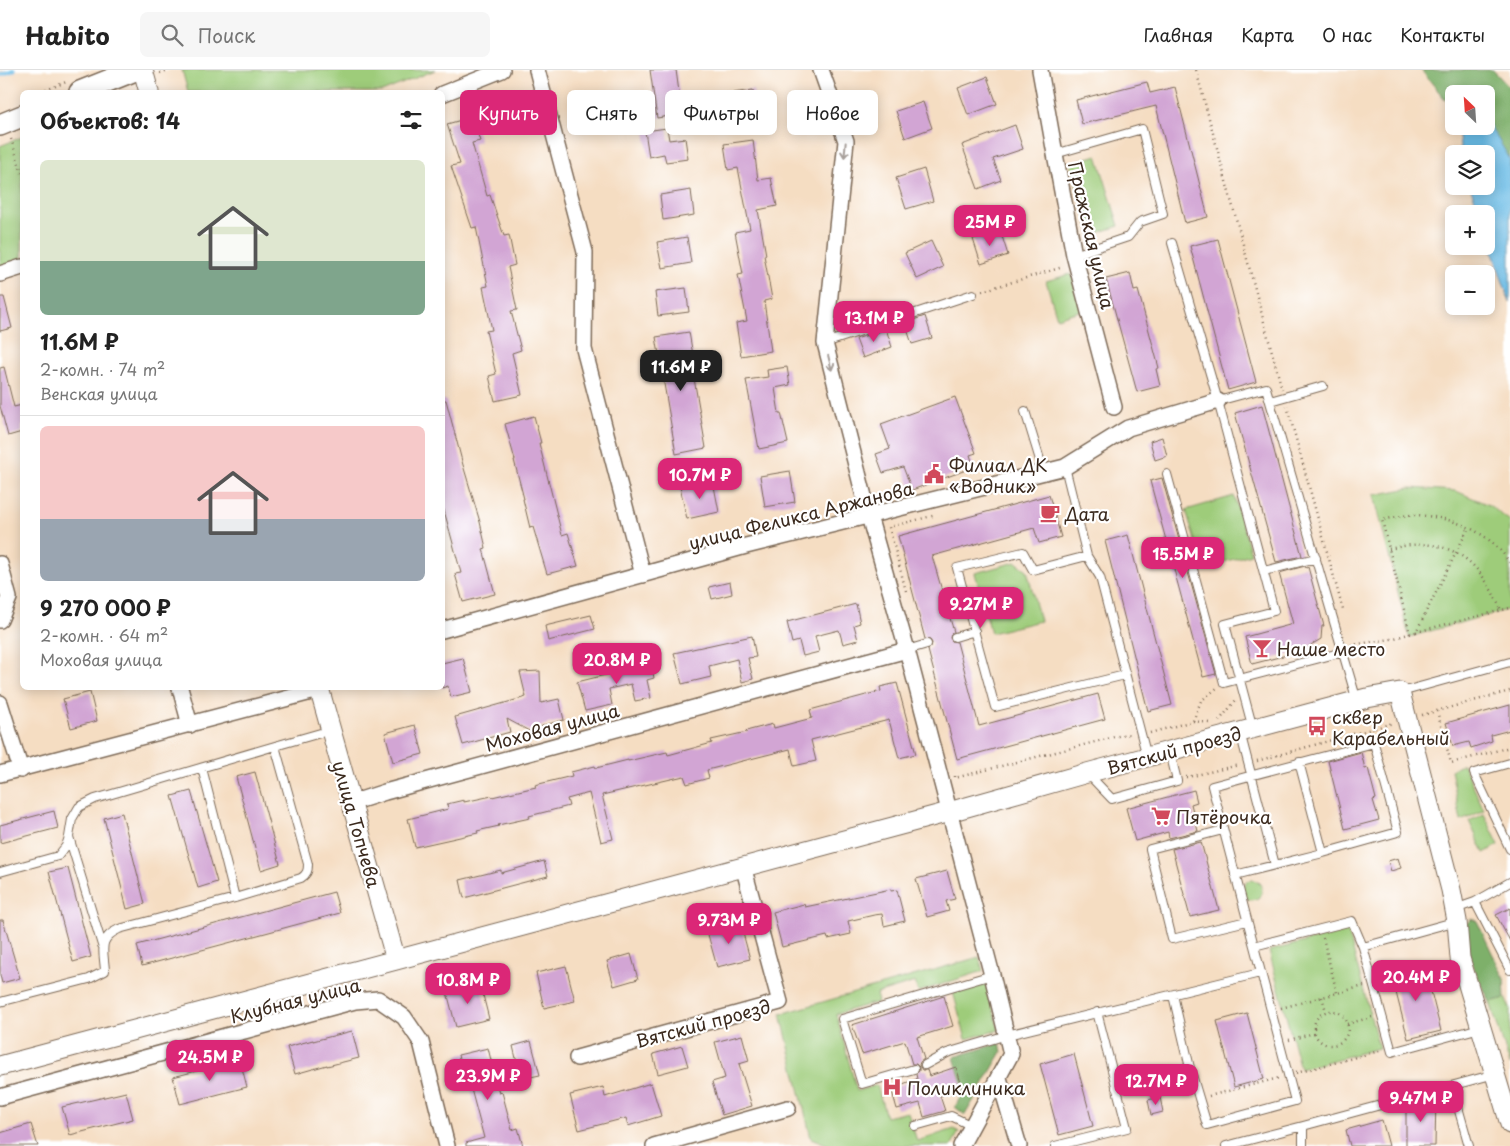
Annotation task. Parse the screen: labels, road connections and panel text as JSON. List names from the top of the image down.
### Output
{
  "streets": {
    "street": [
      "Пражская улица",
      "улица Феликса Аржанова",
      "Моховая улица",
      "Вятский проезд",
      "улица Топчева",
      "Клубная улица"
    ]
  },
  "crossings": [
    ["Моховая улица", "улица Топчева"],
    ["Вятский проезд", "улица Топчева"]
  ],
  "places": {
    "public building": ["Филиал ДК «Водник»"],
    "cafe": ["Дата"],
    "bar": ["Наше место"],
    "bus stop": ["сквер Карабельный"],
    "supermarket": ["Пятёрочка"],
    "hospital": ["Поликлиника"]
  },
  "north": "top left",
  "page": {
    "header": "Habito",
    "search": "Поиск",
    "nav": [
      "Главная",
      "Карта",
      "О нас",
      "Контакты"
    ],
    "map_buttons": ["+", "−"],
    "chip": [
      "Купить",
      "Снять",
      "Фильтры",
      "Новое"
    ],
    "heading": "Объектов: 14",
    "list": [
      {
        "name": "11.6M ₽",
        "note": "2-комн. · 74 m² · Венская улица"
      },
      {
        "name": "9 270 000 ₽",
        "note": "2-комн. · 64 m² · Моховая улица"
      }
    ],
    "price": [
      "25M ₽",
      "13.1M ₽",
      "11.6M ₽",
      "10.7M ₽",
      "15.5M ₽",
      "9.27M ₽",
      "20.8M ₽",
      "9.73M ₽",
      "20.4M ₽",
      "10.8M ₽",
      "24.5M ₽",
      "23.9M ₽",
      "12.7M ₽",
      "9.47M ₽"
    ]
  }
}
